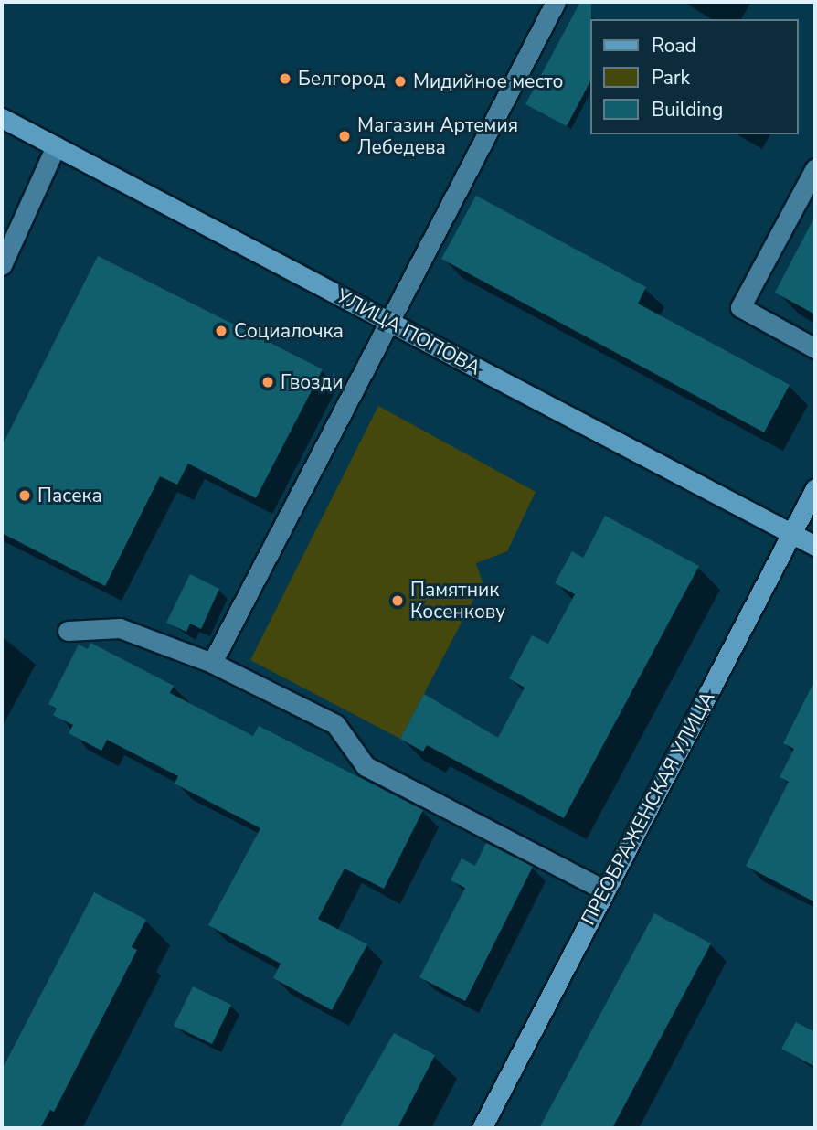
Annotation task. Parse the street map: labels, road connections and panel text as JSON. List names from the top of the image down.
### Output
{
  "streets": {
    "main road": ["УЛИЦА ПОПОВА", "ПРЕОБРАЖЕНСКАЯ УЛИЦА"]
  },
  "crossings": [
    ["УЛИЦА ПОПОВА", "ПРЕОБРАЖЕНСКАЯ УЛИЦА"]
  ],
  "places": [
    "Белгород",
    "Мидийное место",
    "Магазин Артемия Лебедева",
    "Социалочка",
    "Гвозди",
    "Пасека",
    "Памятник Косенкову"
  ],
  "legend": ["Road", "Park", "Building"]
}
